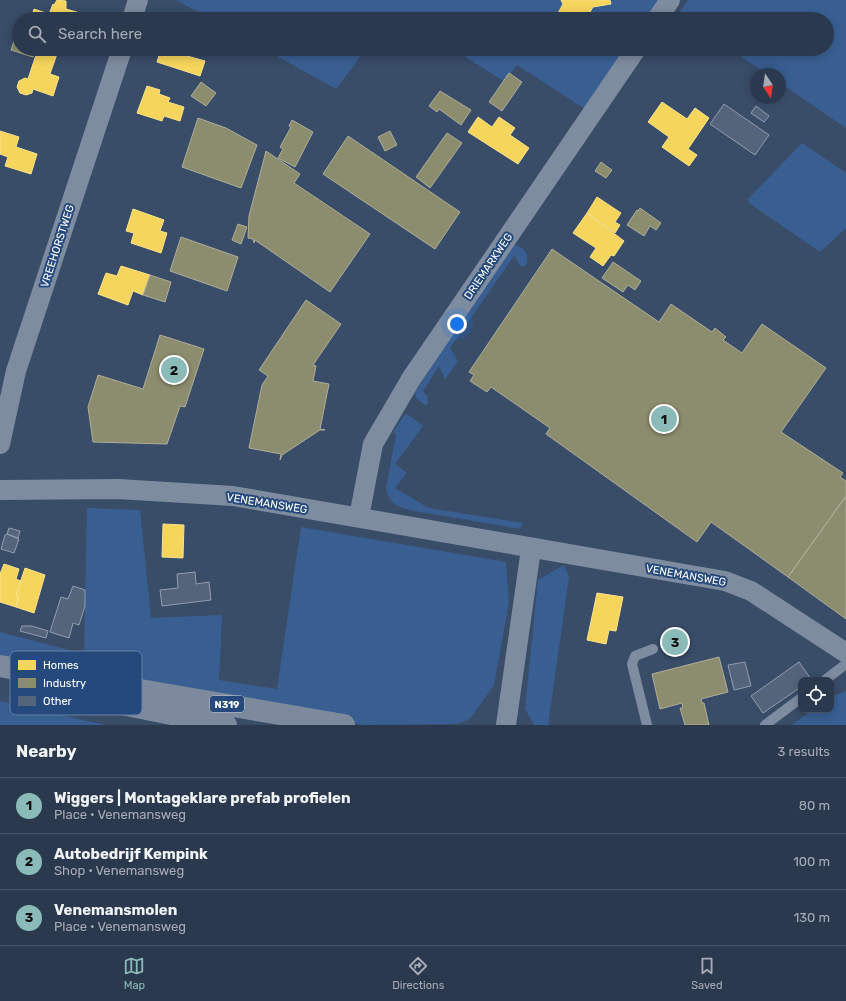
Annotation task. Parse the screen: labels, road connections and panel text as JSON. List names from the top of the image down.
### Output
{
  "streets": {
    "main road": ["N319"],
    "street": ["VREEHORSTWEG", "DRIEMARKWEG", "VENEMANSWEG"]
  },
  "crossings": [
    ["DRIEMARKWEG", "VENEMANSWEG"]
  ],
  "legend": ["Homes", "Industry", "Other"],
  "north": "bottom",
  "page": {
    "search": "Search here",
    "pins": ["2", "1", "3"],
    "heading": ["Nearby", "3 results"],
    "list": [
      {
        "mark": "1",
        "name": "Wiggers | Montageklare prefab profielen",
        "note": "Place · Venemansweg",
        "value": "80 m"
      },
      {
        "mark": "2",
        "name": "Autobedrijf Kempink",
        "note": "Shop · Venemansweg",
        "value": "100 m"
      },
      {
        "mark": "3",
        "name": "Venemansmolen",
        "note": "Place · Venemansweg",
        "value": "130 m"
      }
    ],
    "nav": ["Map", "Directions", "Saved"]
  }
}
